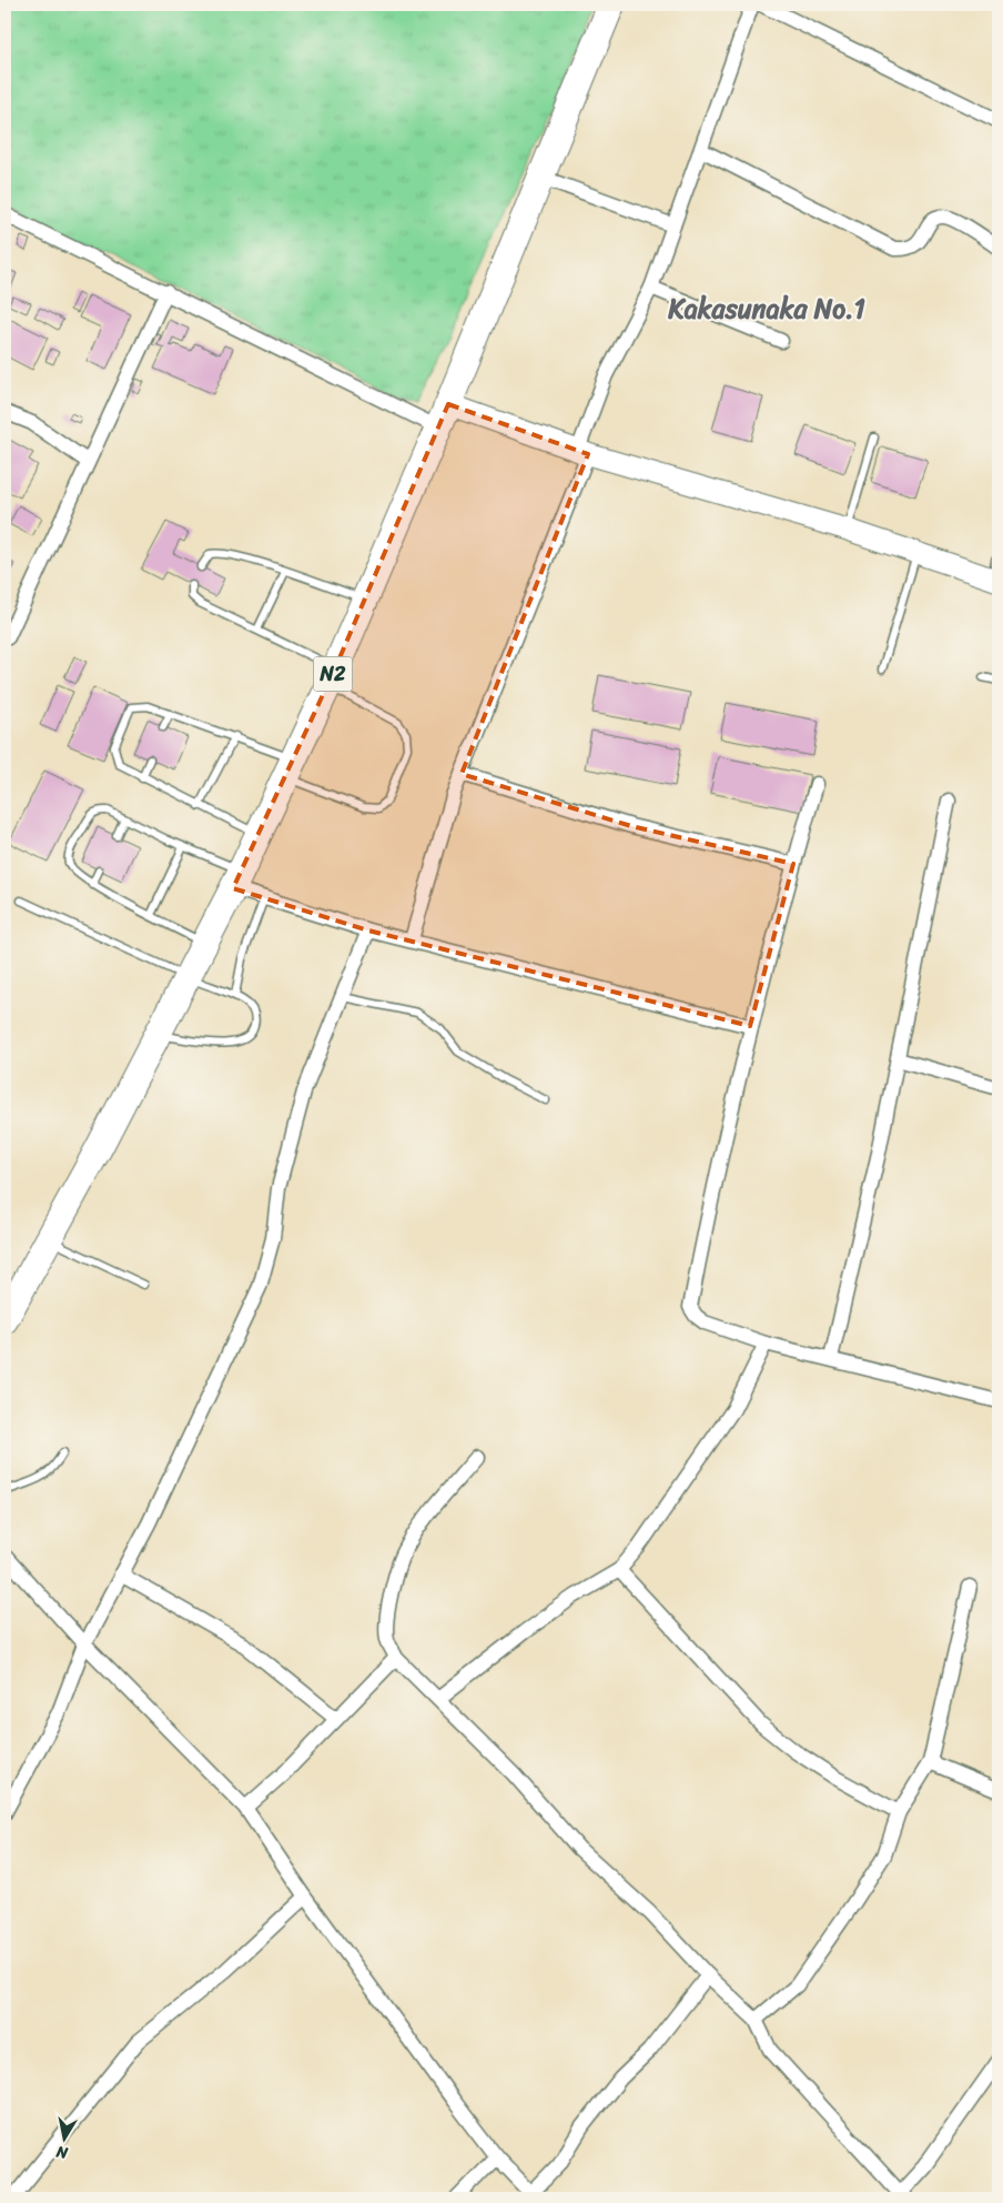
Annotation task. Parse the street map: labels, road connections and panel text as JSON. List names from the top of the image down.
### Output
{
  "streets": {
    "highway": ["N2"]
  },
  "districts": ["Kakasunaka No.1"],
  "north": "bottom"
}
